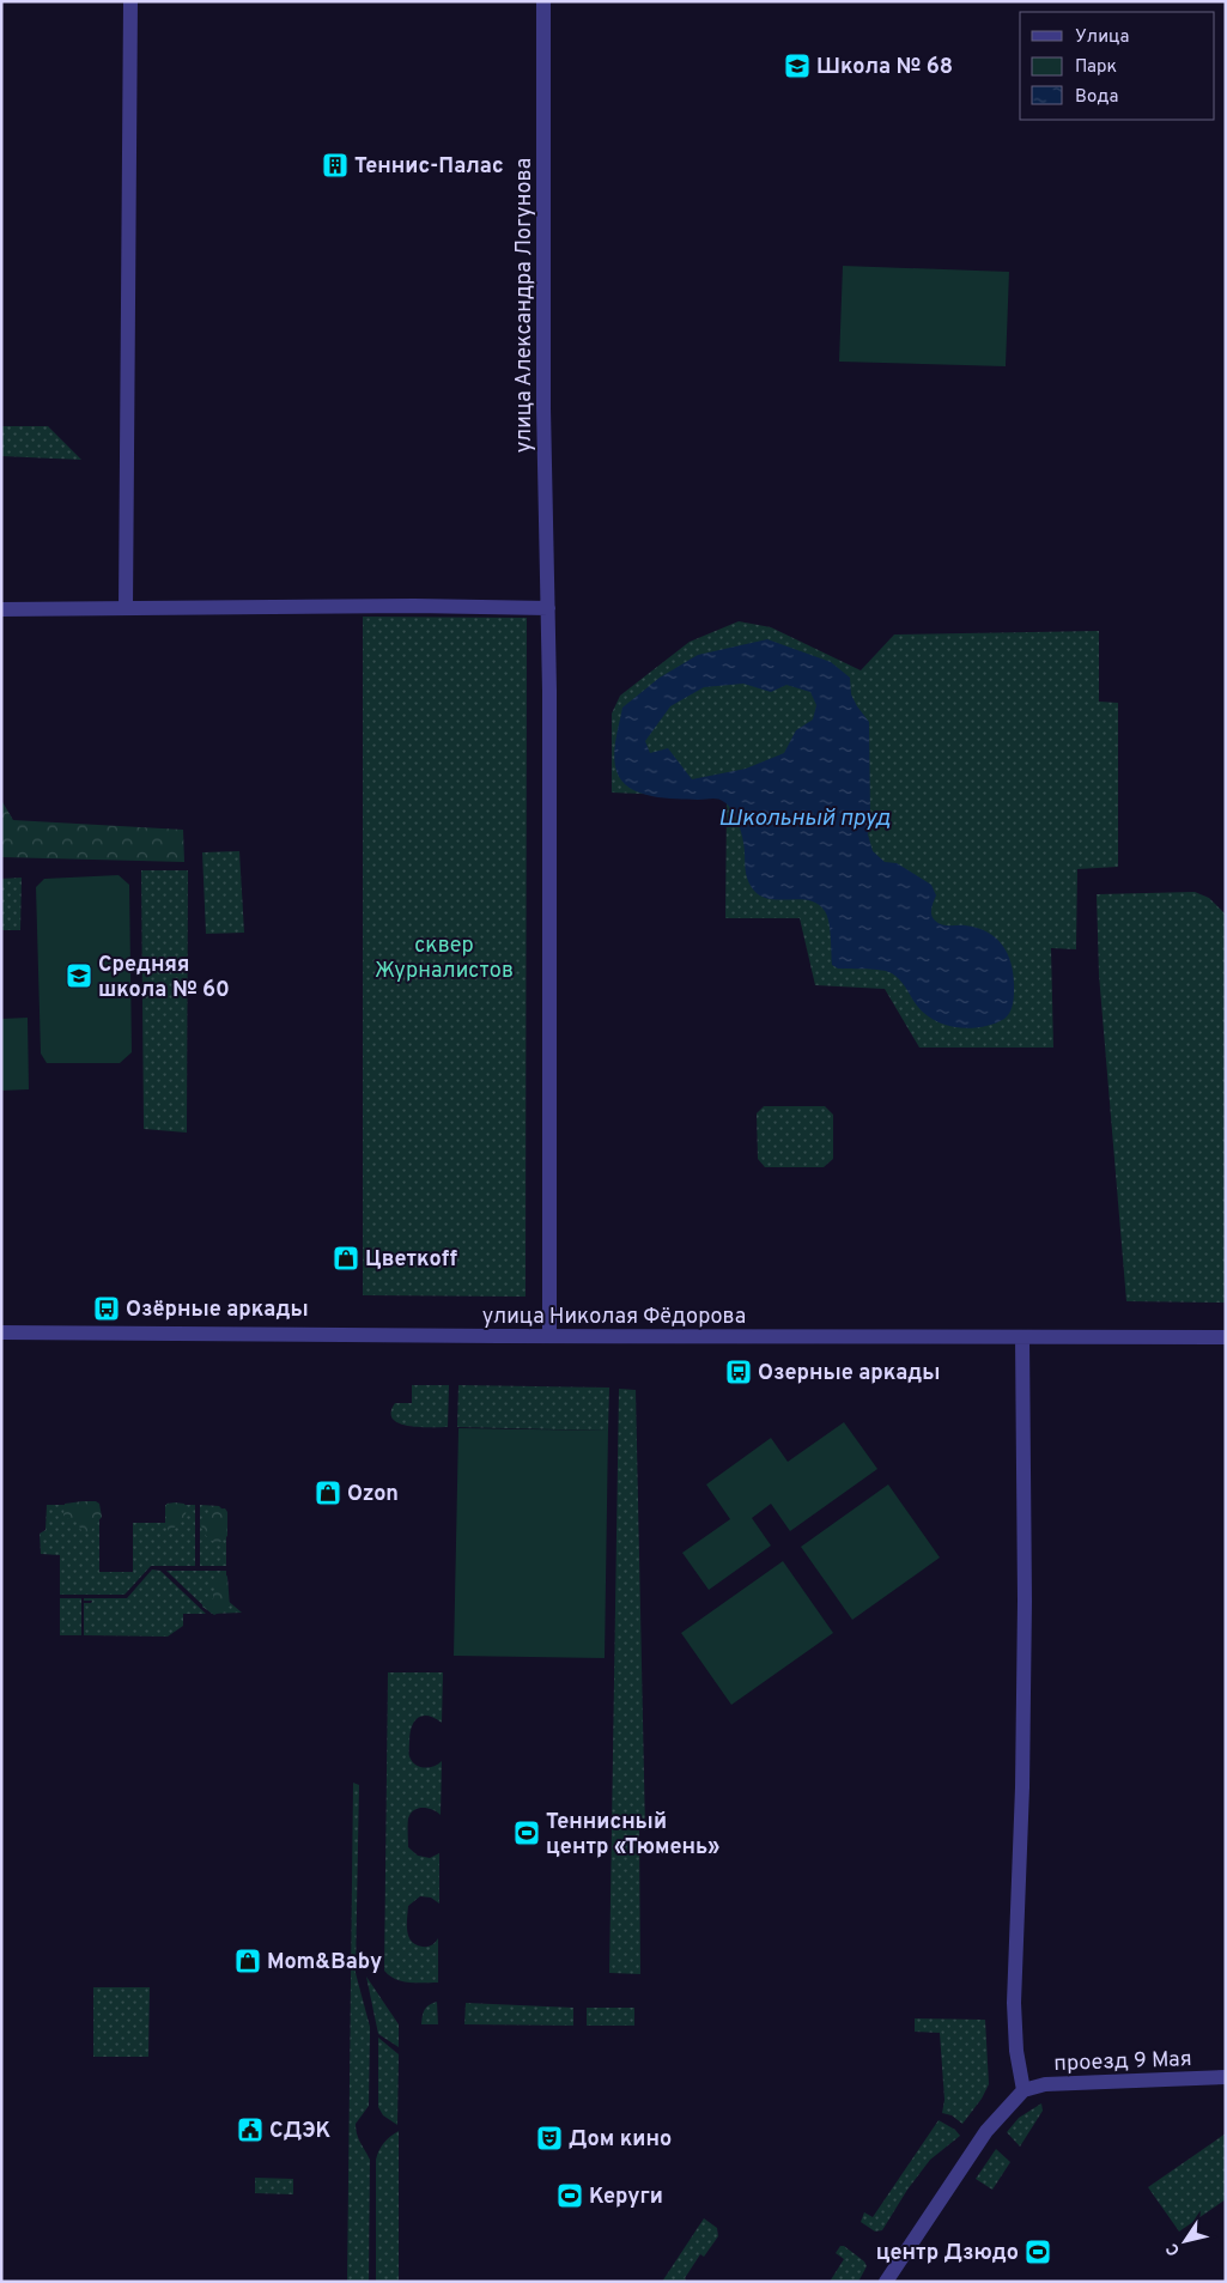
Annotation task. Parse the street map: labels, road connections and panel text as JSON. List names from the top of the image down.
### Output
{
  "streets": {
    "street": ["улица Александра Логунова", "улица Николая Фёдорова", "проезд 9 Мая"]
  },
  "crossings": [
    ["улица Александра Логунова", "улица Николая Фёдорова"]
  ],
  "water": ["Школьный пруд"],
  "parks": ["сквер Журналистов"],
  "places": {
    "school or university": ["Школа № 68", "Средняя школа № 60"],
    "building": ["Теннис-Палас"],
    "shop": ["Цветкоff", "Ozon", "Mom&Baby"],
    "bus stop": ["Озёрные аркады", "Озерные аркады"],
    "sports": ["Теннисный центр «Тюмень»", "Керуги", "центр Дзюдо"],
    "public building": ["СДЭК"],
    "theatre": ["Дом кино"]
  },
  "legend": ["Улица", "Парк", "Вода"],
  "north": "bottom left"
}
